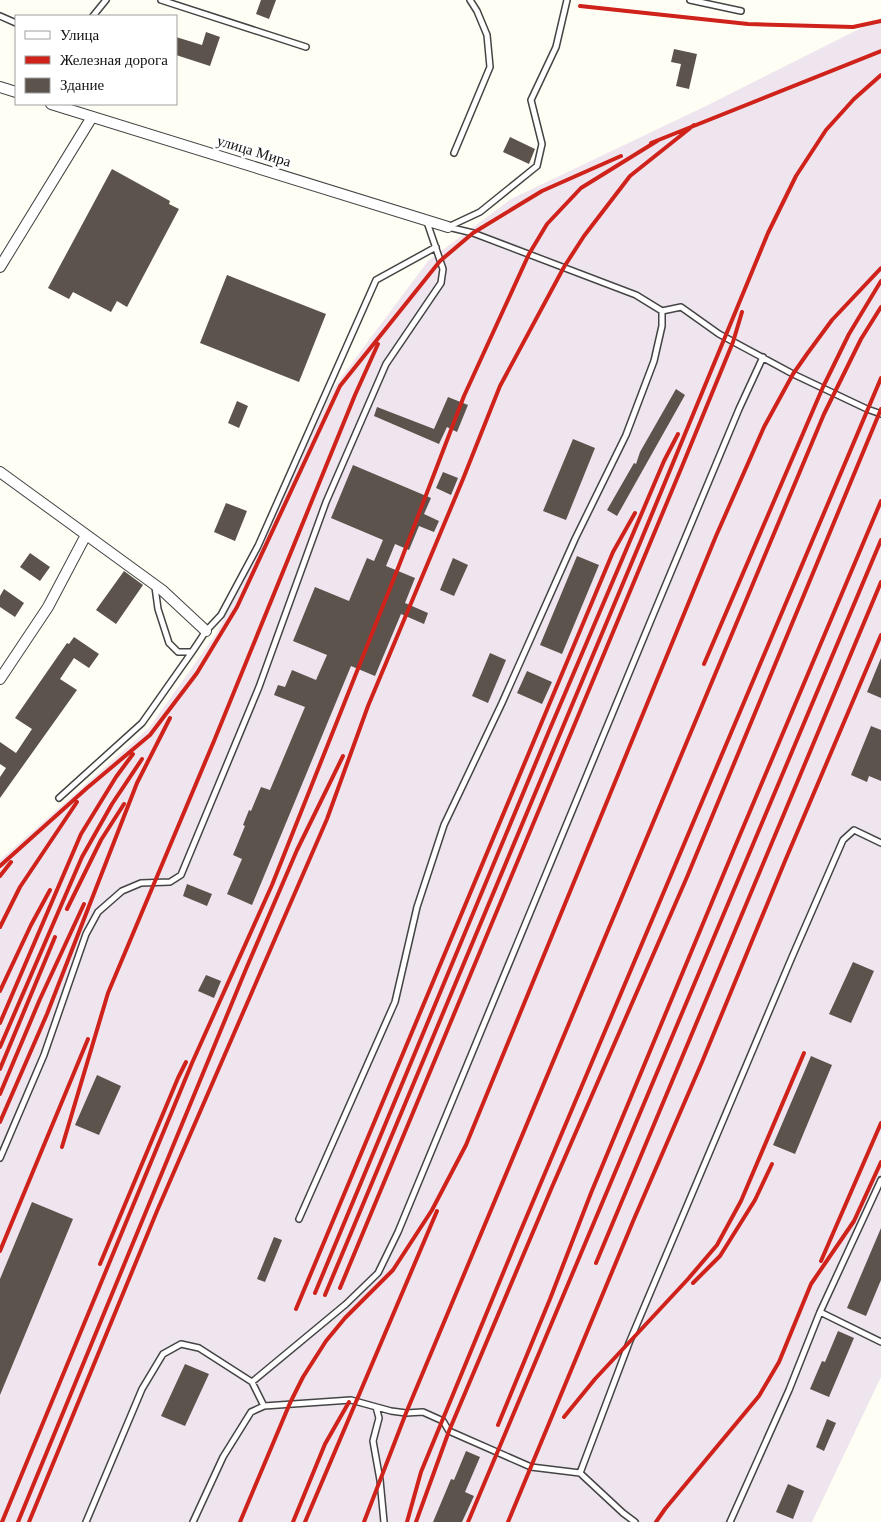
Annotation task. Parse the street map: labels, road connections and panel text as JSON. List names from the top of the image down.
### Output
{
  "streets": {
    "street": ["улица Мира"]
  },
  "legend": ["Улица", "Железная дорога", "Здание"]
}
